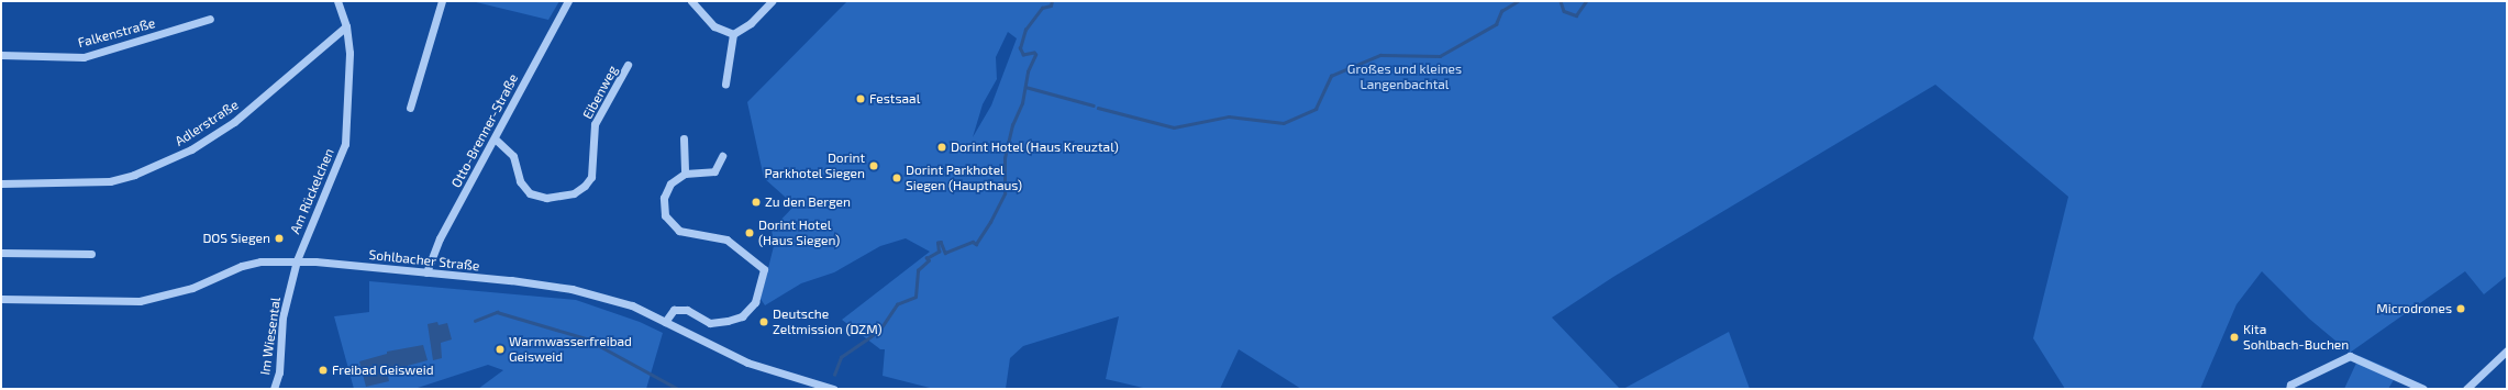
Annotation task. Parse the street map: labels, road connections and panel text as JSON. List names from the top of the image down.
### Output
{
  "streets": {
    "street": [
      "Falkenstraße",
      "Eibenweg",
      "Adlerstraße",
      "Otto-Brenner-Straße",
      "Am Rückelchen",
      "Sohlbacher Straße",
      "Im Wiesental"
    ]
  },
  "crossings": [
    ["Eibenweg", "Otto-Brenner-Straße"],
    ["Adlerstraße", "Am Rückelchen"],
    ["Otto-Brenner-Straße", "Sohlbacher Straße"],
    ["Am Rückelchen", "Sohlbacher Straße"],
    ["Am Rückelchen", "Im Wiesental"],
    ["Sohlbacher Straße", "Im Wiesental"]
  ],
  "parks": ["Großes und kleines Langenbachtal"],
  "places": [
    "Festsaal",
    "Dorint Hotel (Haus Kreuztal)",
    "Dorint Parkhotel Siegen",
    "Dorint Parkhotel Siegen (Haupthaus)",
    "Zu den Bergen",
    "Dorint Hotel (Haus Siegen)",
    "DOS Siegen",
    "Microdrones",
    "Deutsche Zeltmission (DZM)",
    "Kita Sohlbach-Buchen",
    "Warmwasserfreibad Geisweid",
    "Freibad Geisweid"
  ]
}
